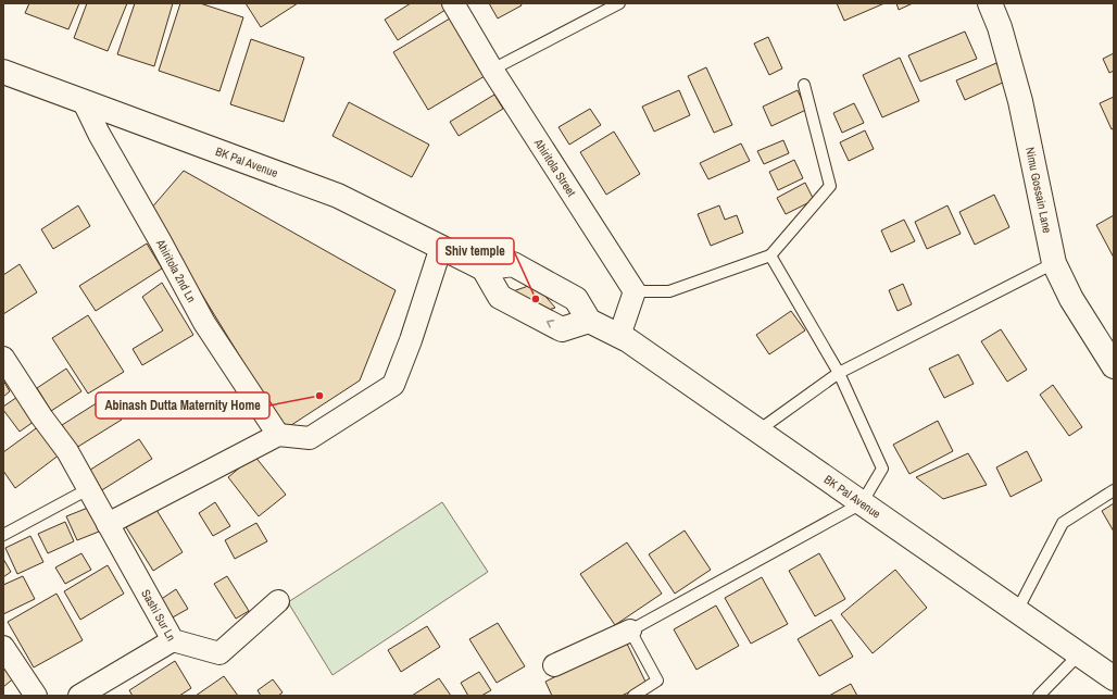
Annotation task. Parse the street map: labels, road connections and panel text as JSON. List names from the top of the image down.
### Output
{
  "streets": {
    "main road": ["BK Pal Avenue", "Nimu Gossain Lane"],
    "street": ["Ahiritola Street", "Ahiritola 2nd Ln", "Sashi Sur Ln"]
  },
  "crossings": [
    ["BK Pal Avenue", "Ahiritola 2nd Ln"]
  ],
  "places": ["Shiv temple", "Abinash Dutta Maternity Home"]
}
